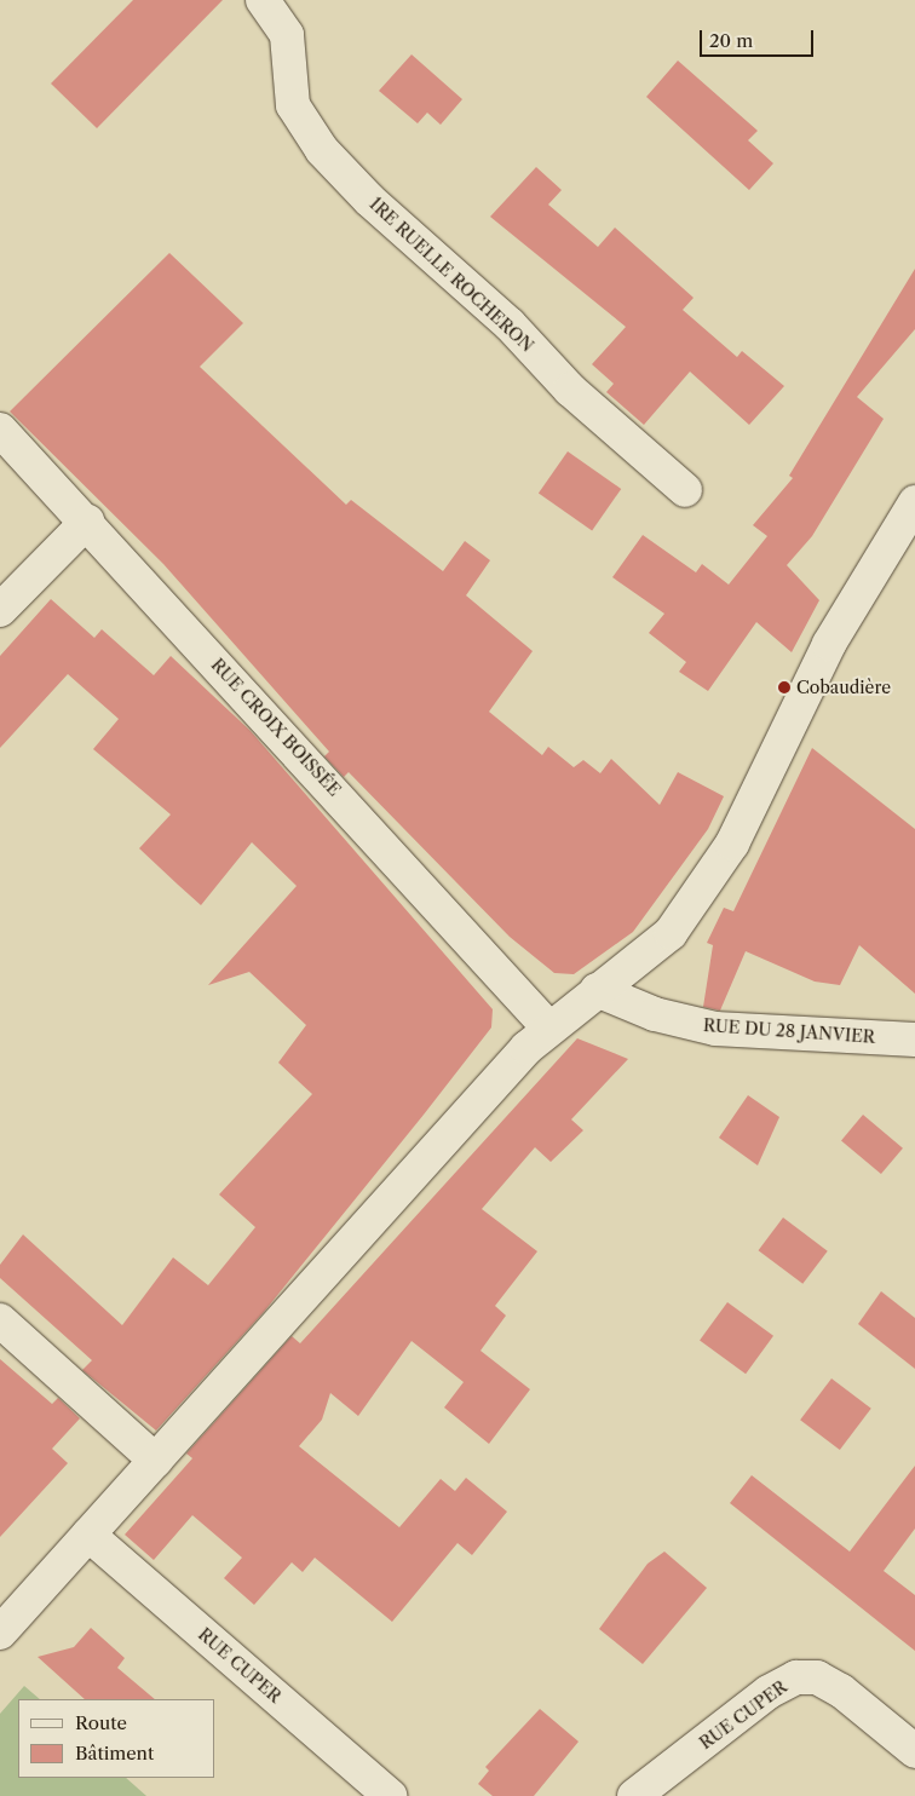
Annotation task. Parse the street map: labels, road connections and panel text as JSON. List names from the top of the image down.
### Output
{
  "streets": {
    "street": [
      "1RE RUELLE ROCHERON",
      "RUE CROIX BOISSÉE",
      "RUE DU 28 JANVIER",
      "RUE CUPER"
    ]
  },
  "places": ["Cobaudière"],
  "legend": ["Route", "Bâtiment"],
  "scale_bar": "20 m"
}
